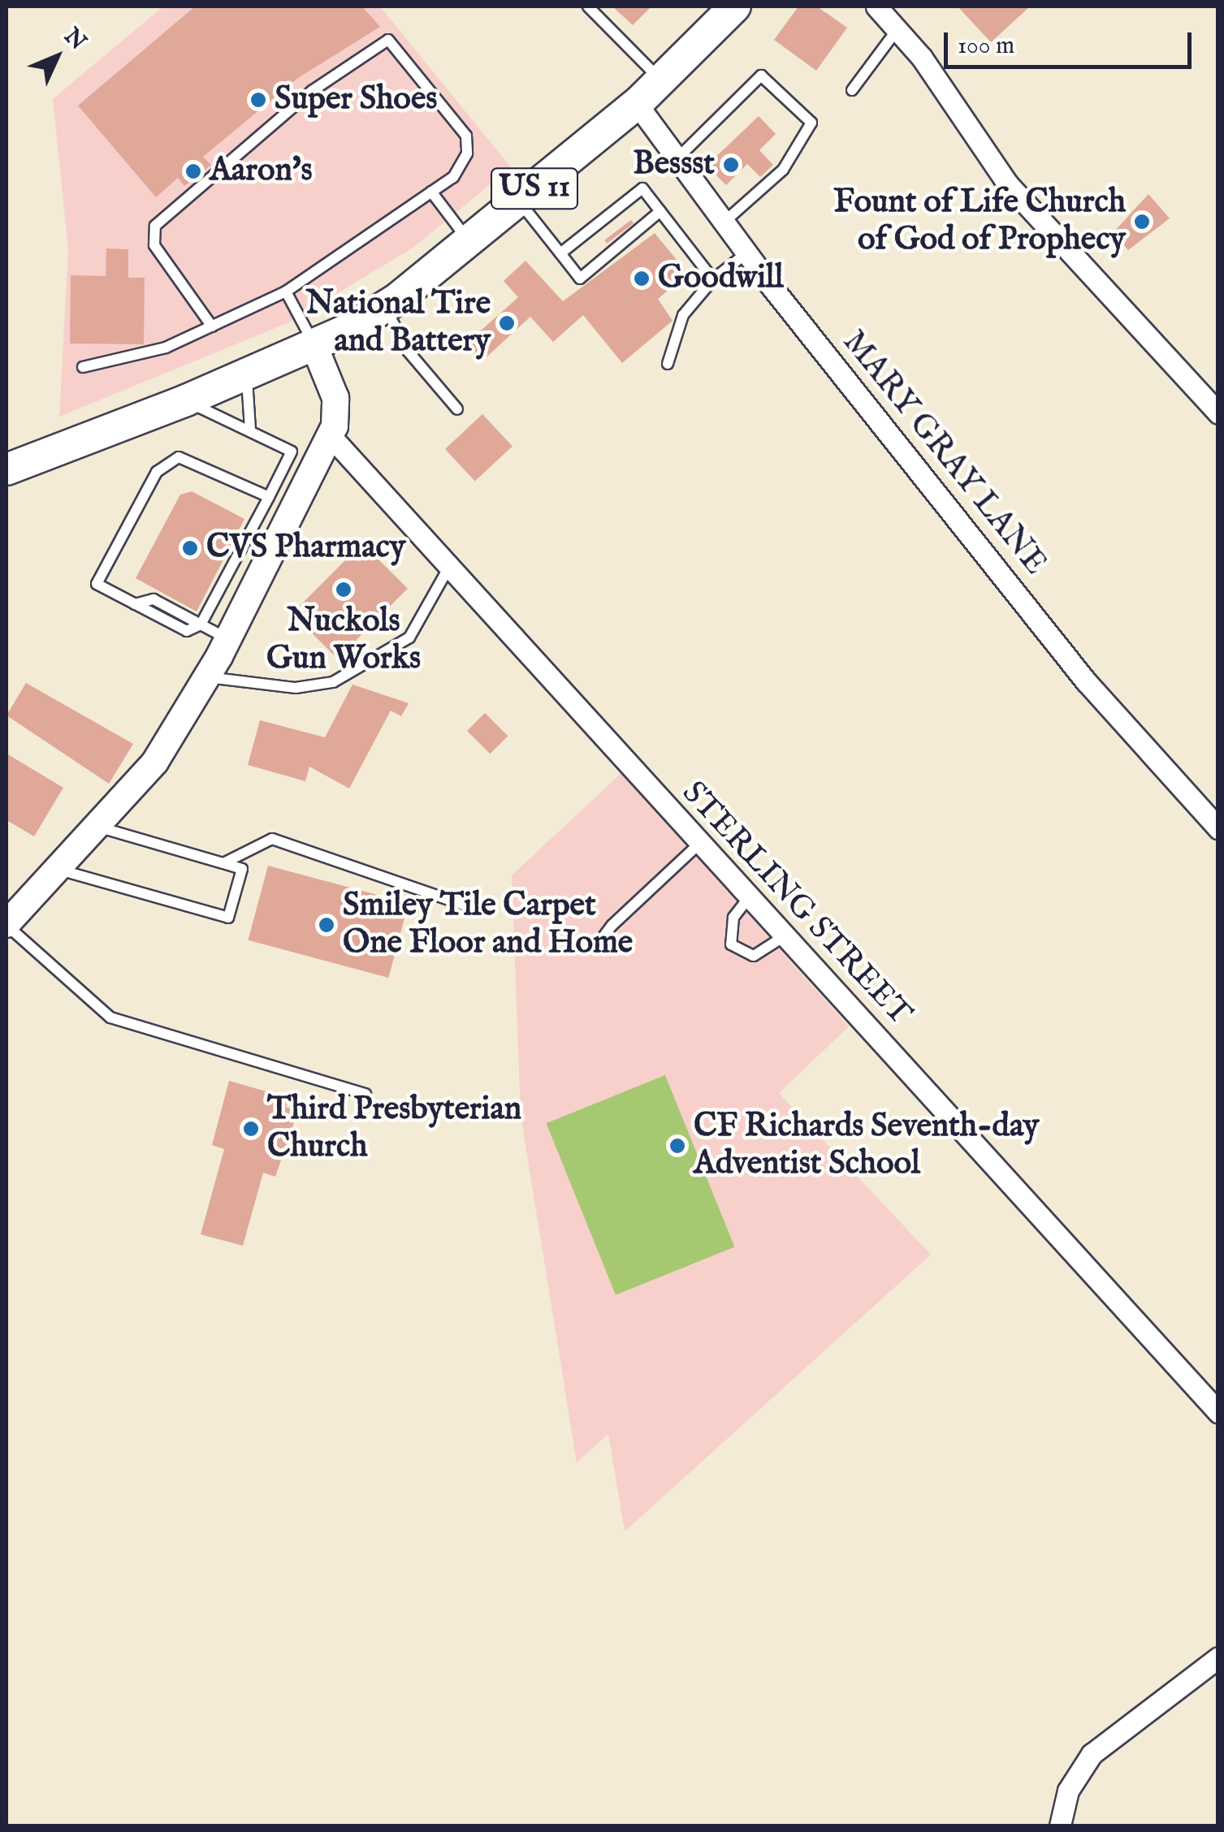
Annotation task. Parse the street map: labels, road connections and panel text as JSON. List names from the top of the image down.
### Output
{
  "streets": {
    "main road": ["US 11"],
    "street": ["MARY GRAY LANE", "STERLING STREET"]
  },
  "crossings": [
    ["US 11", "MARY GRAY LANE"]
  ],
  "places": [
    "Super Shoes",
    "Bessst",
    "Aaron's",
    "Fount of Life Church of God of Prophecy",
    "Goodwill",
    "National Tire and Battery",
    "CVS Pharmacy",
    "Nuckols Gun Works",
    "Smiley Tile Carpet One Floor and Home",
    "Third Presbyterian Church",
    "CF Richards Seventh-day Adventist School"
  ],
  "scale_bar": "100 m",
  "north": "top right"
}
